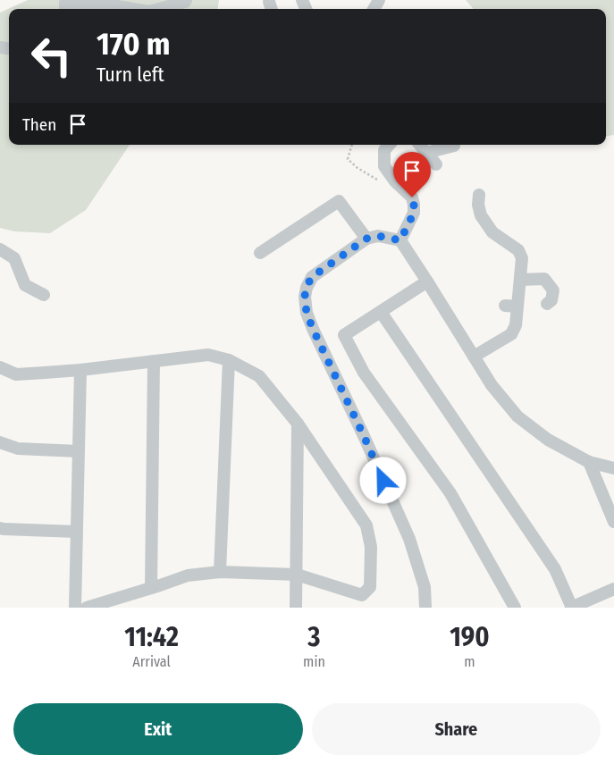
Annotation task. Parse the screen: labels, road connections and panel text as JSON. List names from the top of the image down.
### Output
{
  "page": {
    "turn": ["170 m", "Turn left"],
    "then": "Then",
    "eta": [
      "11:42",
      "Arrival",
      "3",
      "min",
      "190",
      "m"
    ],
    "buttons": ["Exit", "Share"]
  }
}
